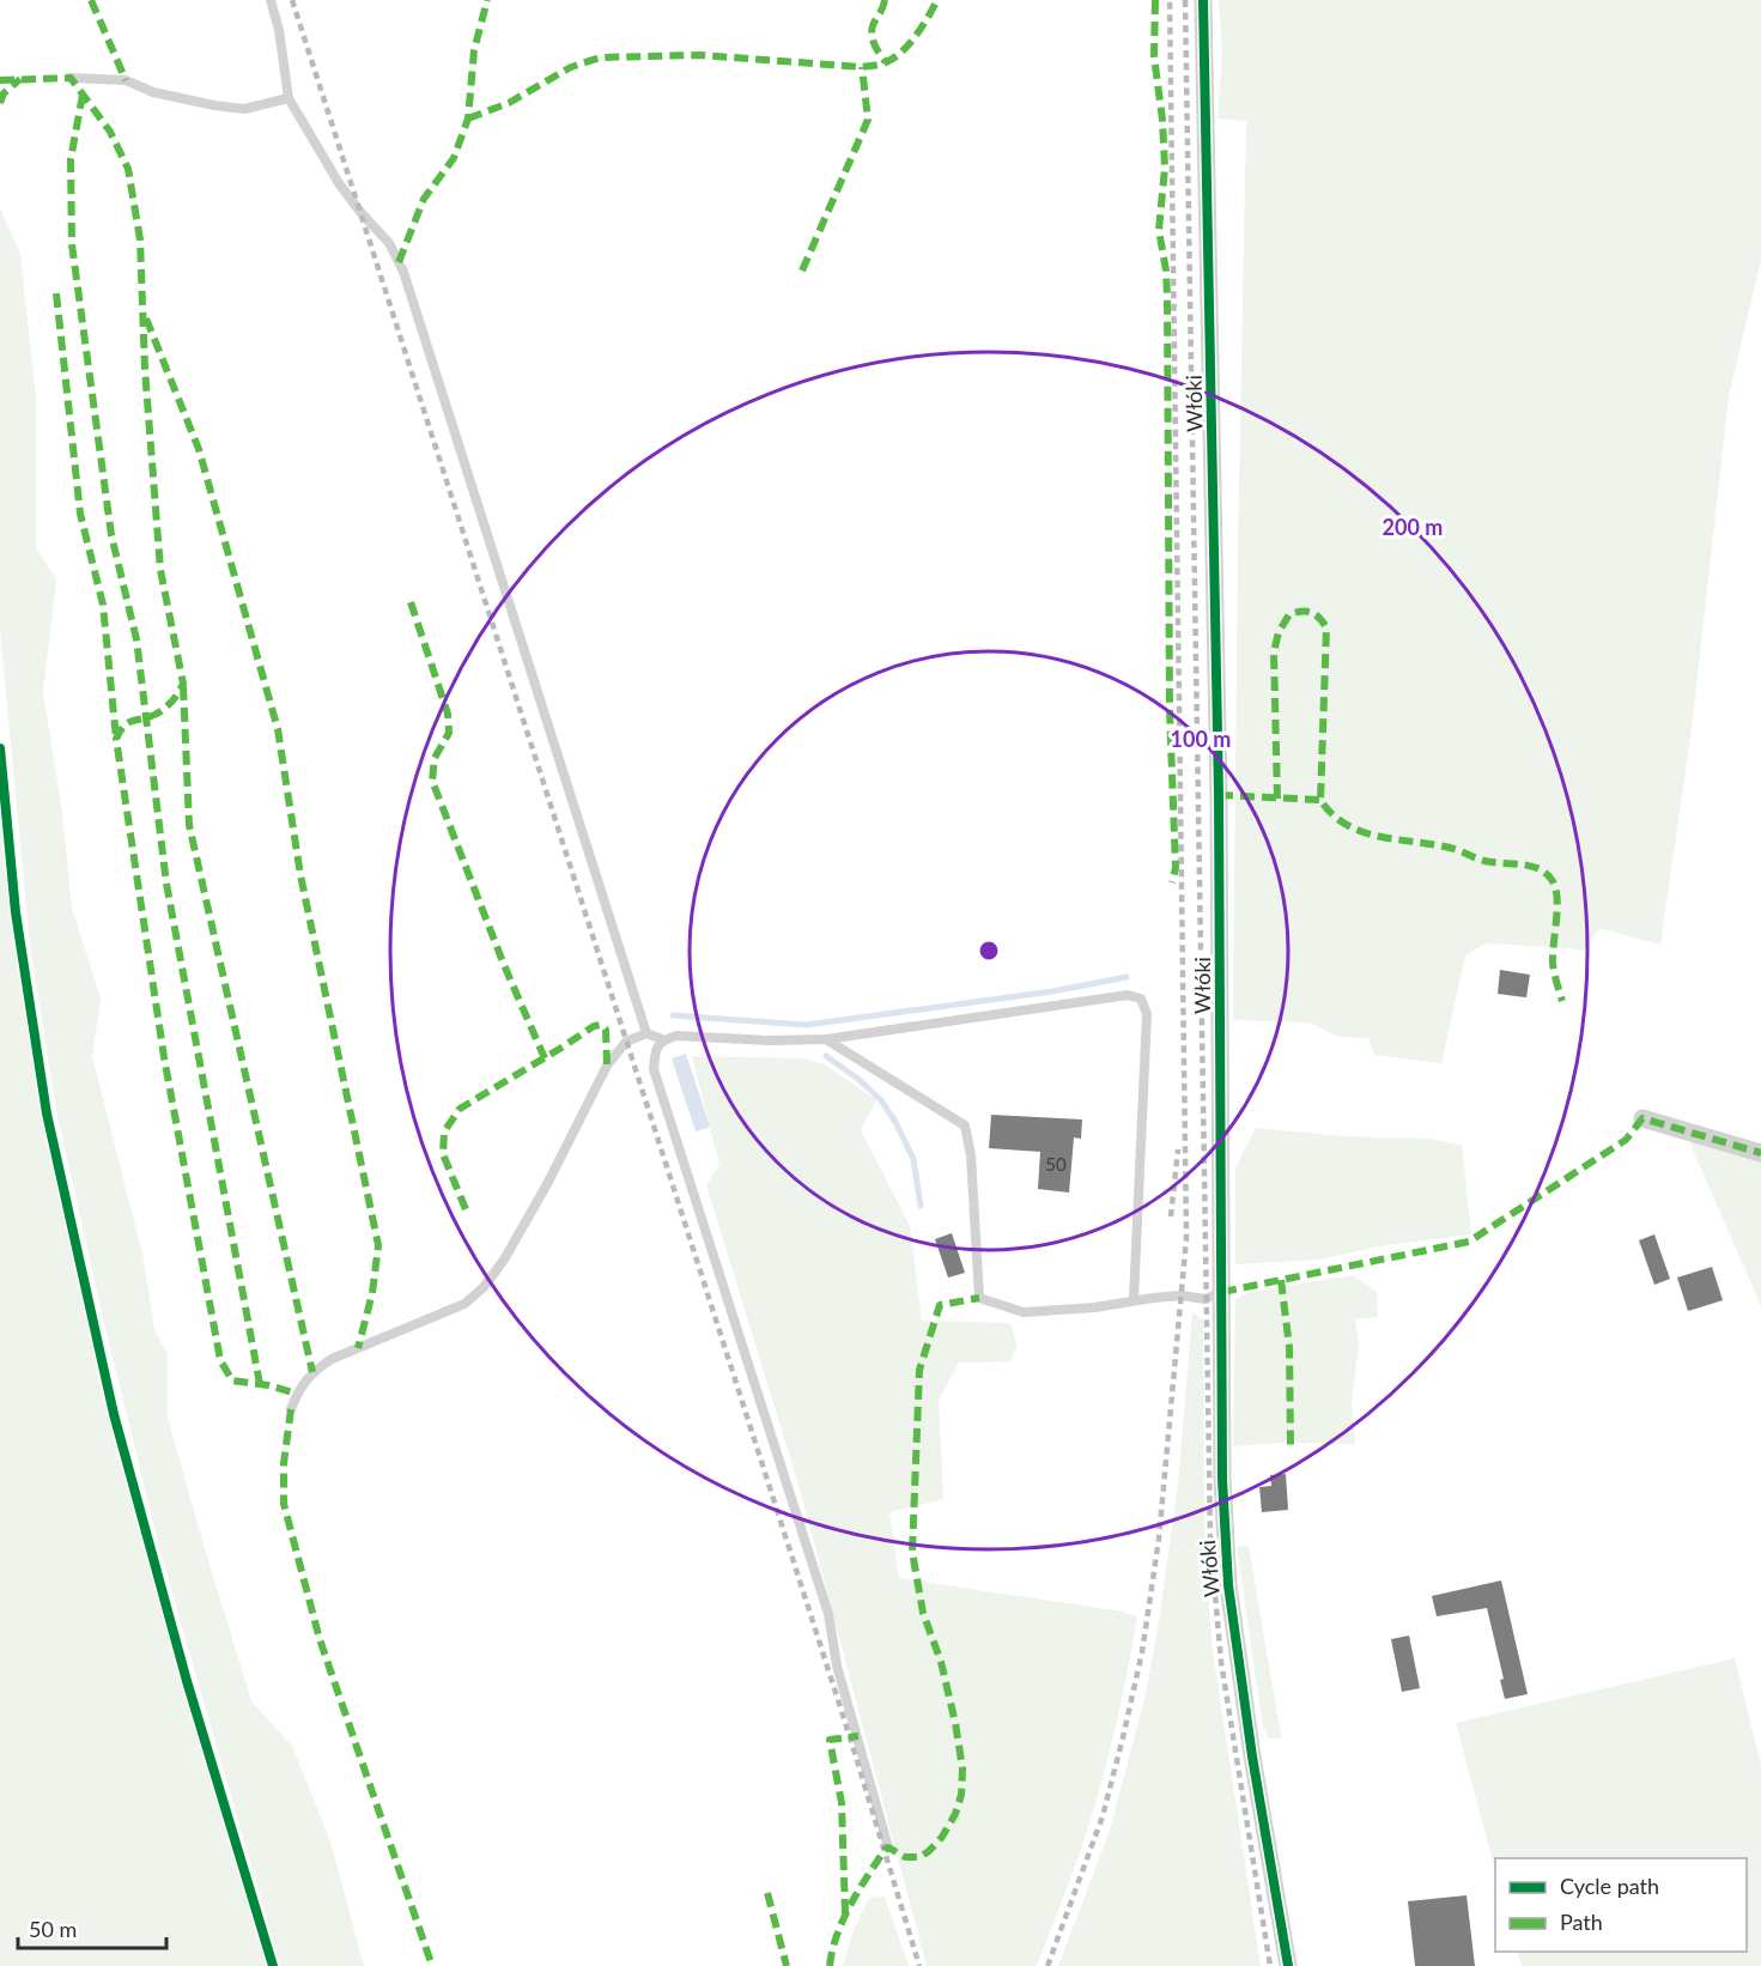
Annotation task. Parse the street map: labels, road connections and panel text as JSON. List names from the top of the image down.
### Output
{
  "streets": {
    "street": ["Włóki"]
  },
  "house_numbers": ["50"],
  "legend": ["Cycle path", "Path"],
  "scale_bar": "50 m",
  "rings": ["200 m", "100 m"]
}
